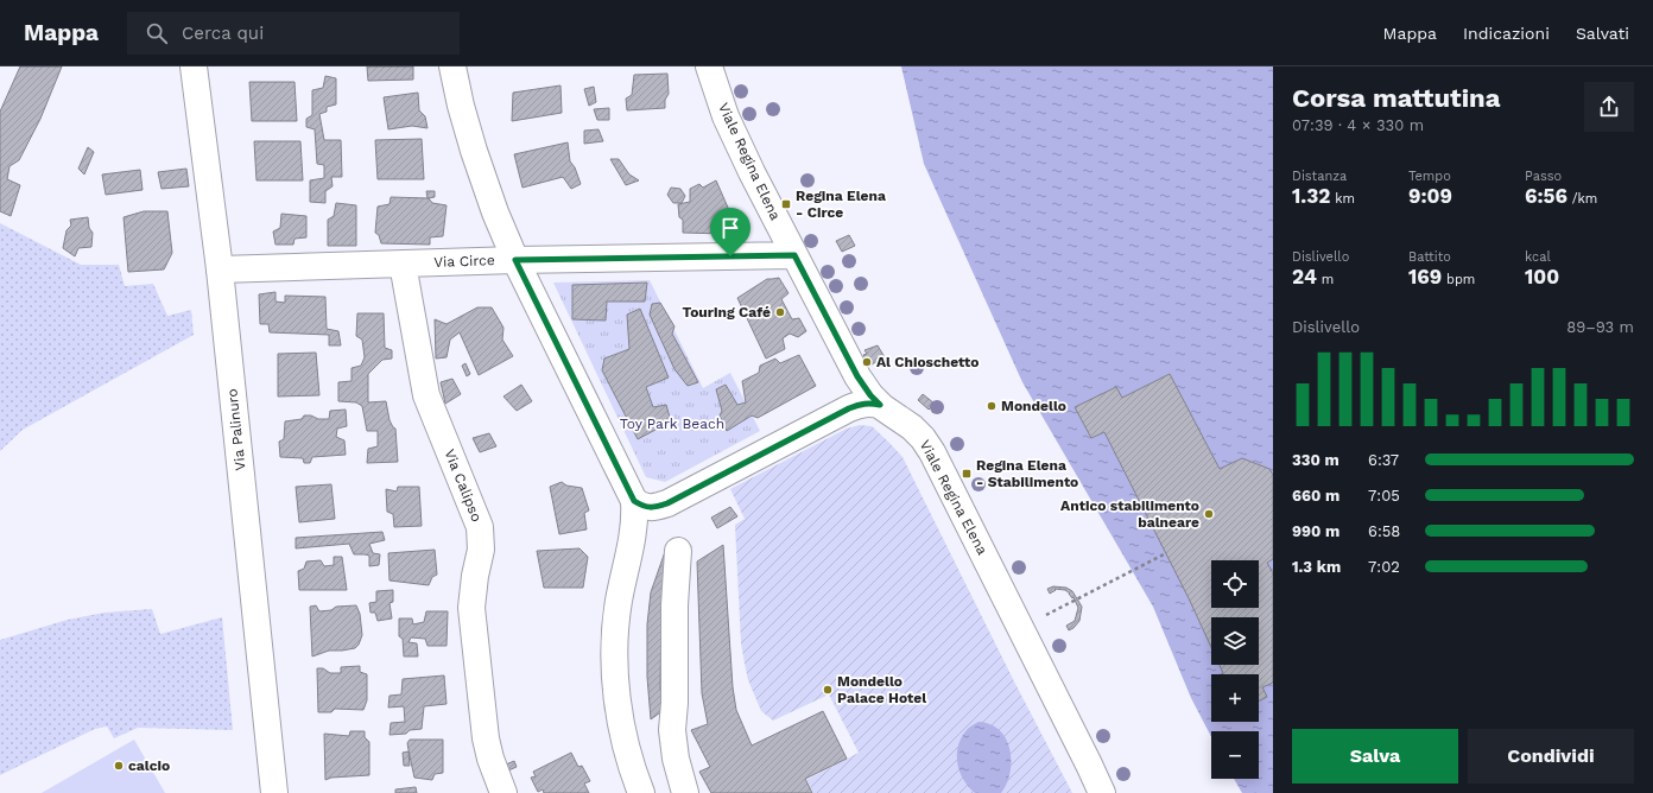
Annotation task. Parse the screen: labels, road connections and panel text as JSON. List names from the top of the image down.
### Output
{
  "streets": {
    "street": [
      "Viale Regina Elena",
      "Via Circe",
      "Via Palinuro",
      "Via Calipso"
    ]
  },
  "crossings": [
    ["Viale Regina Elena", "Via Circe"],
    ["Via Circe", "Via Palinuro"],
    ["Via Circe", "Via Calipso"]
  ],
  "parks": ["Toy Park Beach"],
  "places": {
    "transit": ["Regina Elena - Circe", "Regina Elena - Stabilimento"],
    "other": [
      "Touring Café",
      "Al Chioschetto",
      "Mondello",
      "Antico stabilimento balneare",
      "Mondello Palace Hotel",
      "calcio"
    ]
  },
  "page": {
    "header": "Mappa",
    "search": "Cerca qui",
    "nav": ["Mappa", "Indicazioni", "Salvati"],
    "heading": ["Corsa mattutina", "07:39 · 4 × 330 m"],
    "stats": [
      ["Distanza", "1.32 km"],
      ["Tempo", "9:09"],
      ["Passo", "6:56 /km"],
      ["Dislivello", "24 m"],
      ["Battito", "169 bpm"],
      ["kcal", "100"]
    ],
    "chart": ["Dislivello", "89–93 m"],
    "list": [
      {
        "name": "330 m",
        "note": "6:37"
      },
      {
        "name": "660 m",
        "note": "7:05"
      },
      {
        "name": "990 m",
        "note": "6:58"
      },
      {
        "name": "1.3 km",
        "note": "7:02"
      }
    ],
    "map_buttons": ["+", "−"],
    "buttons": ["Salva", "Condividi"]
  }
}
